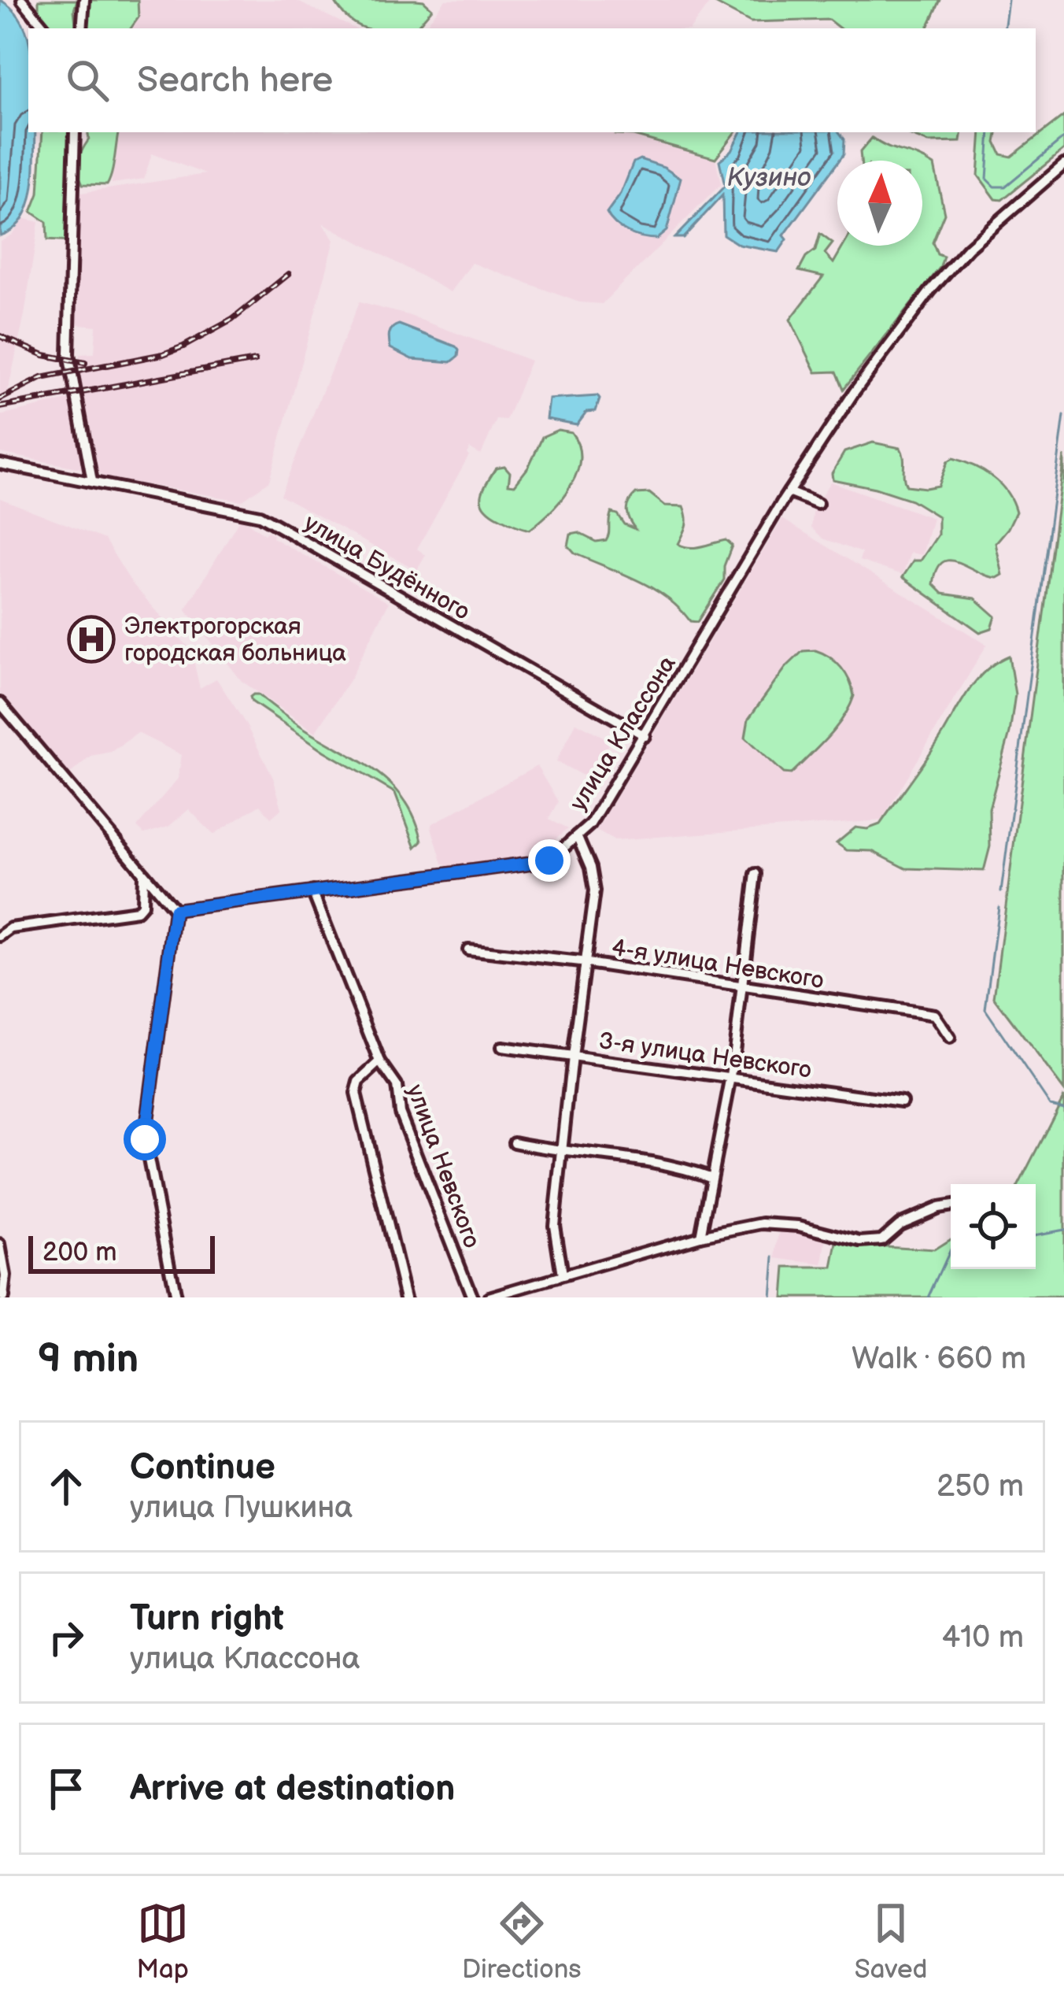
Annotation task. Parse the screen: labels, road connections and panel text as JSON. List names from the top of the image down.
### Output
{
  "streets": {
    "street": [
      "улица Будённого",
      "улица Классона",
      "4-я улица Невского",
      "3-я улица Невского",
      "улица Невского"
    ]
  },
  "crossings": [
    ["улица Будённого", "улица Классона"],
    ["улица Классона", "улица Невского"]
  ],
  "water": ["Кузино"],
  "places": {
    "hospital": ["Электрогорская городская больница"]
  },
  "scale_bar": "200 m",
  "north": "top",
  "page": {
    "search": "Search here",
    "scale": "200 m",
    "heading": ["9 min", "Walk · 660 m"],
    "list": [
      ["Continue", "улица Пушкина", "250 m"],
      ["Turn right", "улица Классона", "410 m"],
      "Arrive at destination"
    ],
    "nav": ["Map", "Directions", "Saved"]
  }
}
